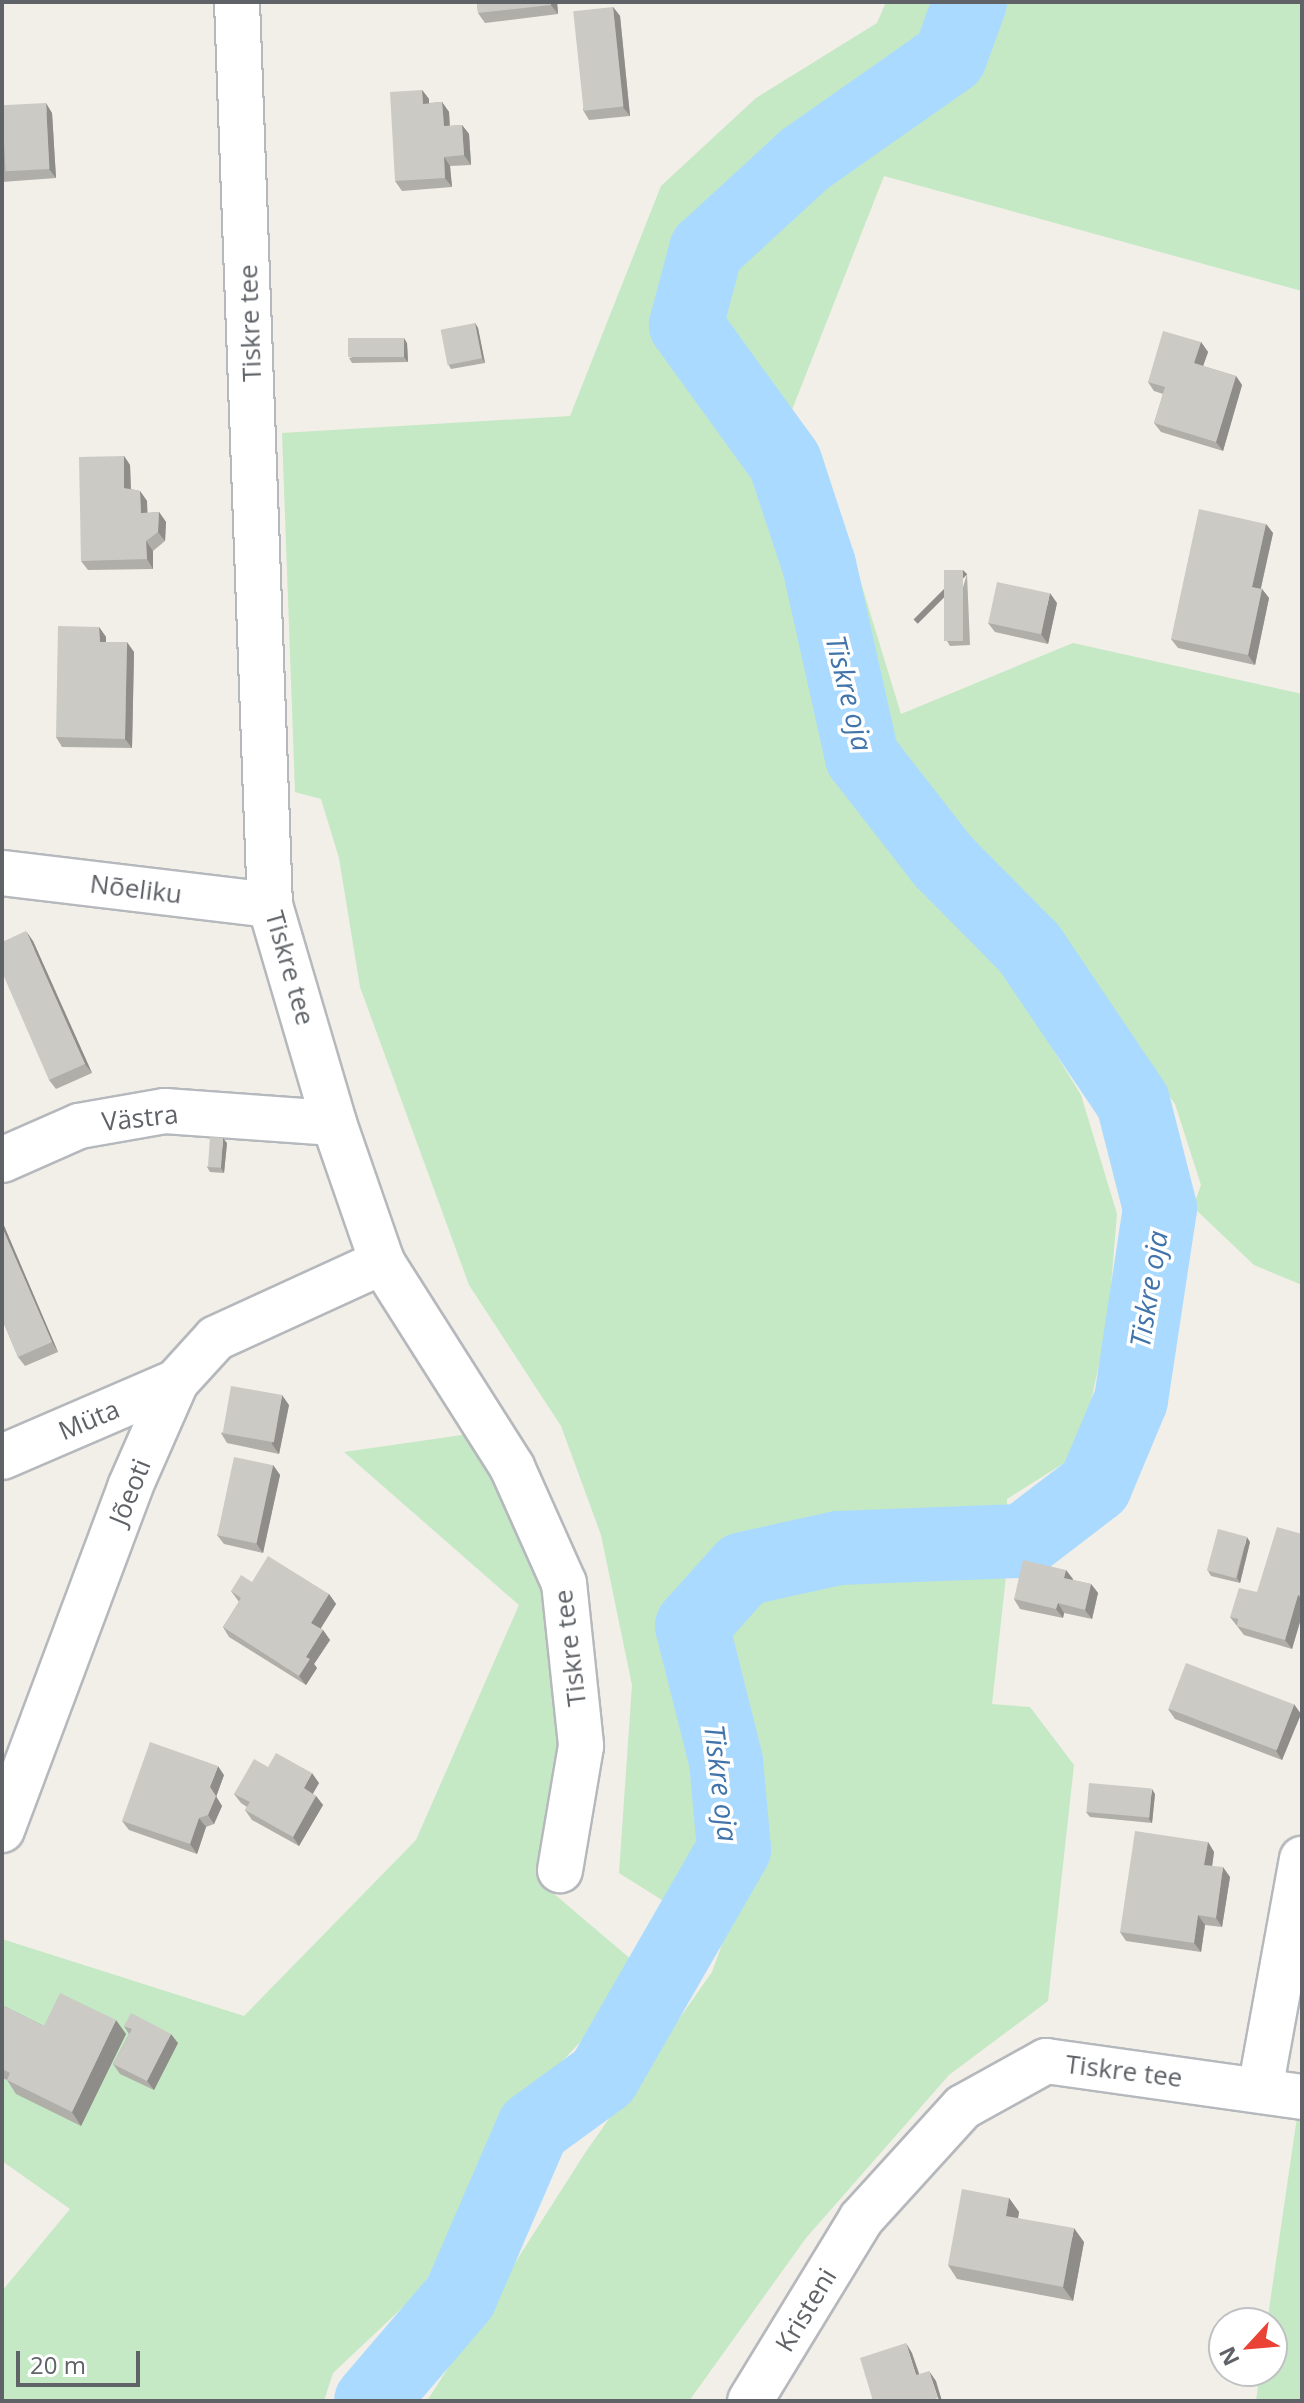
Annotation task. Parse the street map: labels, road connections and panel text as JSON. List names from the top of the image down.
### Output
{
  "streets": {
    "street": [
      "Tiskre tee",
      "Nõeliku",
      "Västra",
      "Müta",
      "Jõeoti",
      "Kristeni"
    ]
  },
  "crossings": [
    ["Tiskre tee", "Nõeliku"],
    ["Tiskre tee", "Västra"],
    ["Tiskre tee", "Jõeoti"],
    ["Tiskre tee", "Kristeni"],
    ["Müta", "Jõeoti"]
  ],
  "water": ["Tiskre oja"],
  "scale_bar": "20 m",
  "north": "bottom left"
}
